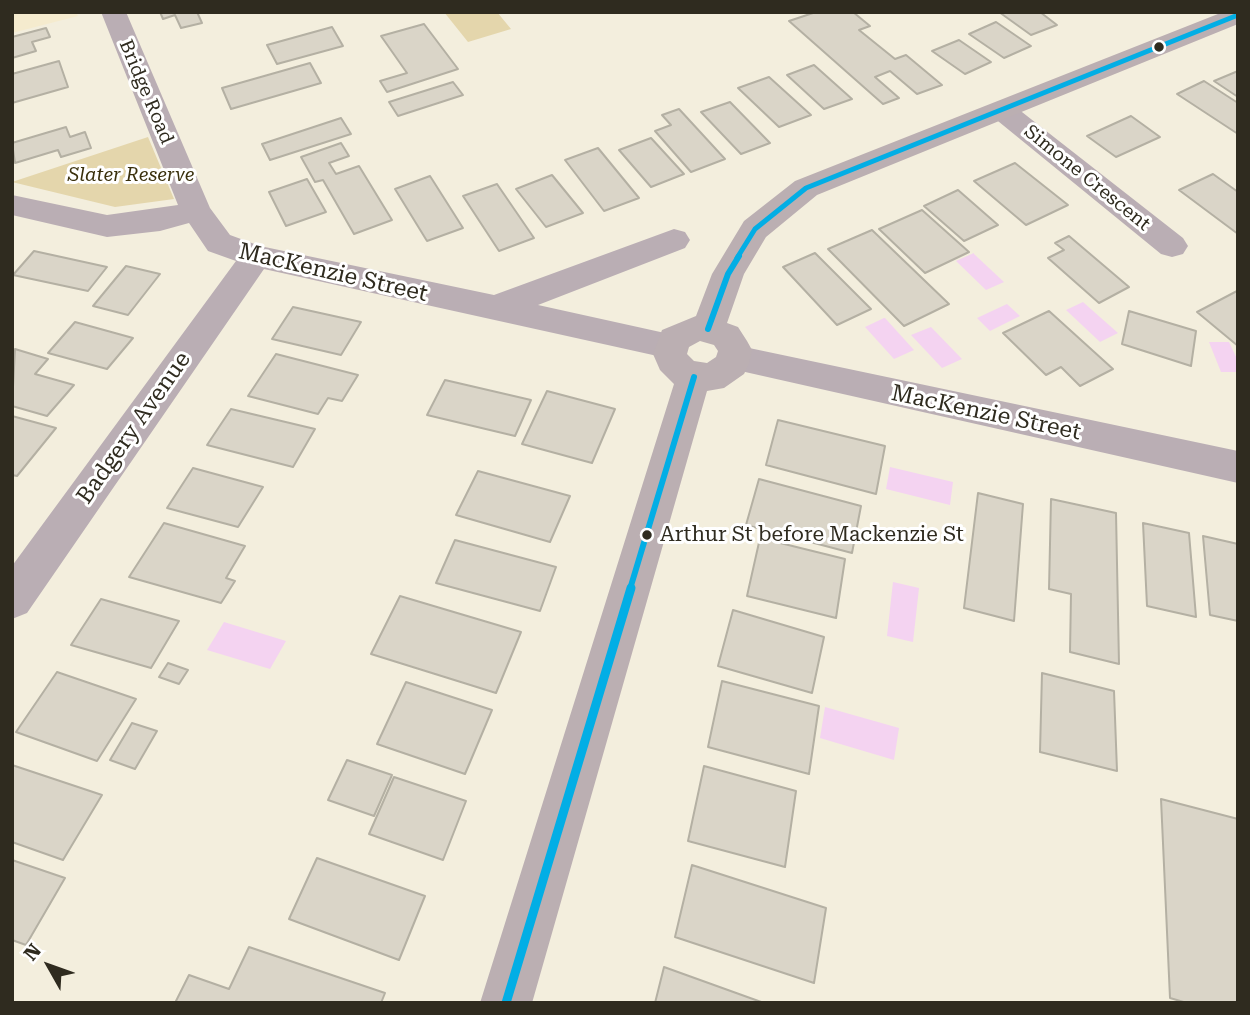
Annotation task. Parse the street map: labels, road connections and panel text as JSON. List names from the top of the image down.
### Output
{
  "streets": {
    "street": [
      "Bridge Road",
      "Simone Crescent",
      "MacKenzie Street",
      "Badgery Avenue"
    ]
  },
  "crossings": [
    ["Bridge Road", "MacKenzie Street"],
    ["MacKenzie Street", "Badgery Avenue"]
  ],
  "parks": ["Slater Reserve"],
  "places": ["Arthur St before Mackenzie St"],
  "north": "top left"
}
